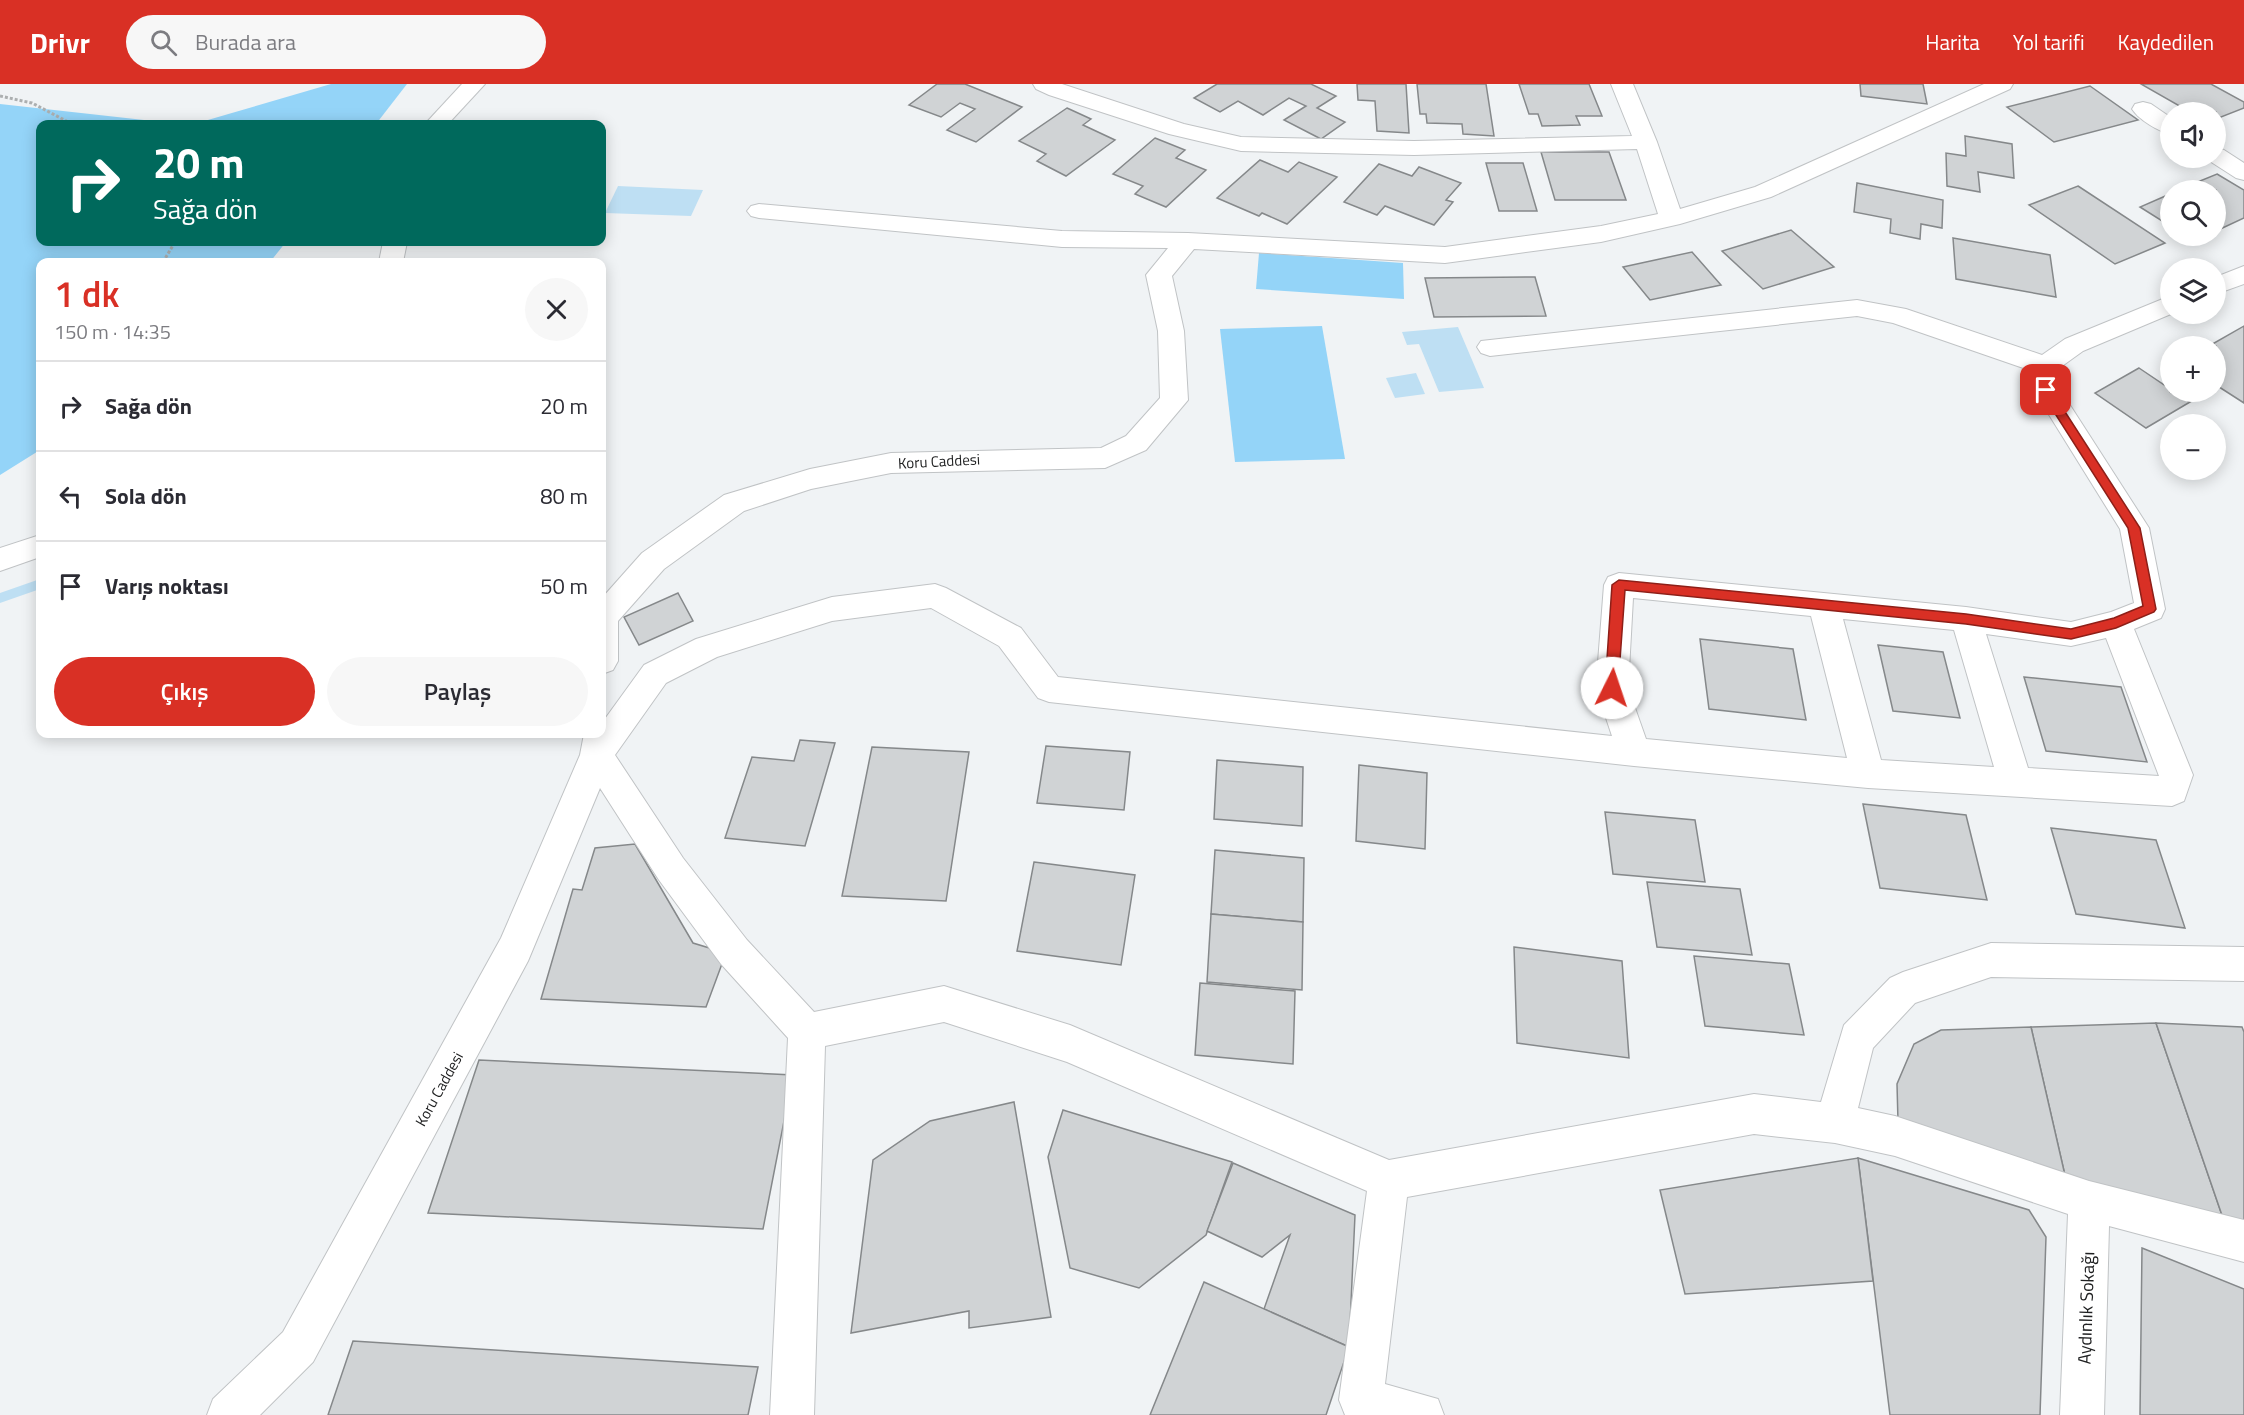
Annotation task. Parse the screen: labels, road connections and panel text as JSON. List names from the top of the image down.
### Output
{
  "streets": {
    "street": ["Koru Caddesi", "Aydınlık Sokağı"]
  },
  "page": {
    "header": "Drivr",
    "search": "Burada ara",
    "nav": ["Harita", "Yol tarifi", "Kaydedilen"],
    "map_buttons": ["+", "−"],
    "turn": ["20 m", "Sağa dön"],
    "heading": ["1 dk", "150 m · 14:35"],
    "list": [
      {
        "name": "Sağa dön",
        "value": "20 m"
      },
      {
        "name": "Sola dön",
        "value": "80 m"
      },
      {
        "name": "Varış noktası",
        "value": "50 m"
      }
    ],
    "buttons": ["Çıkış", "Paylaş"]
  }
}
